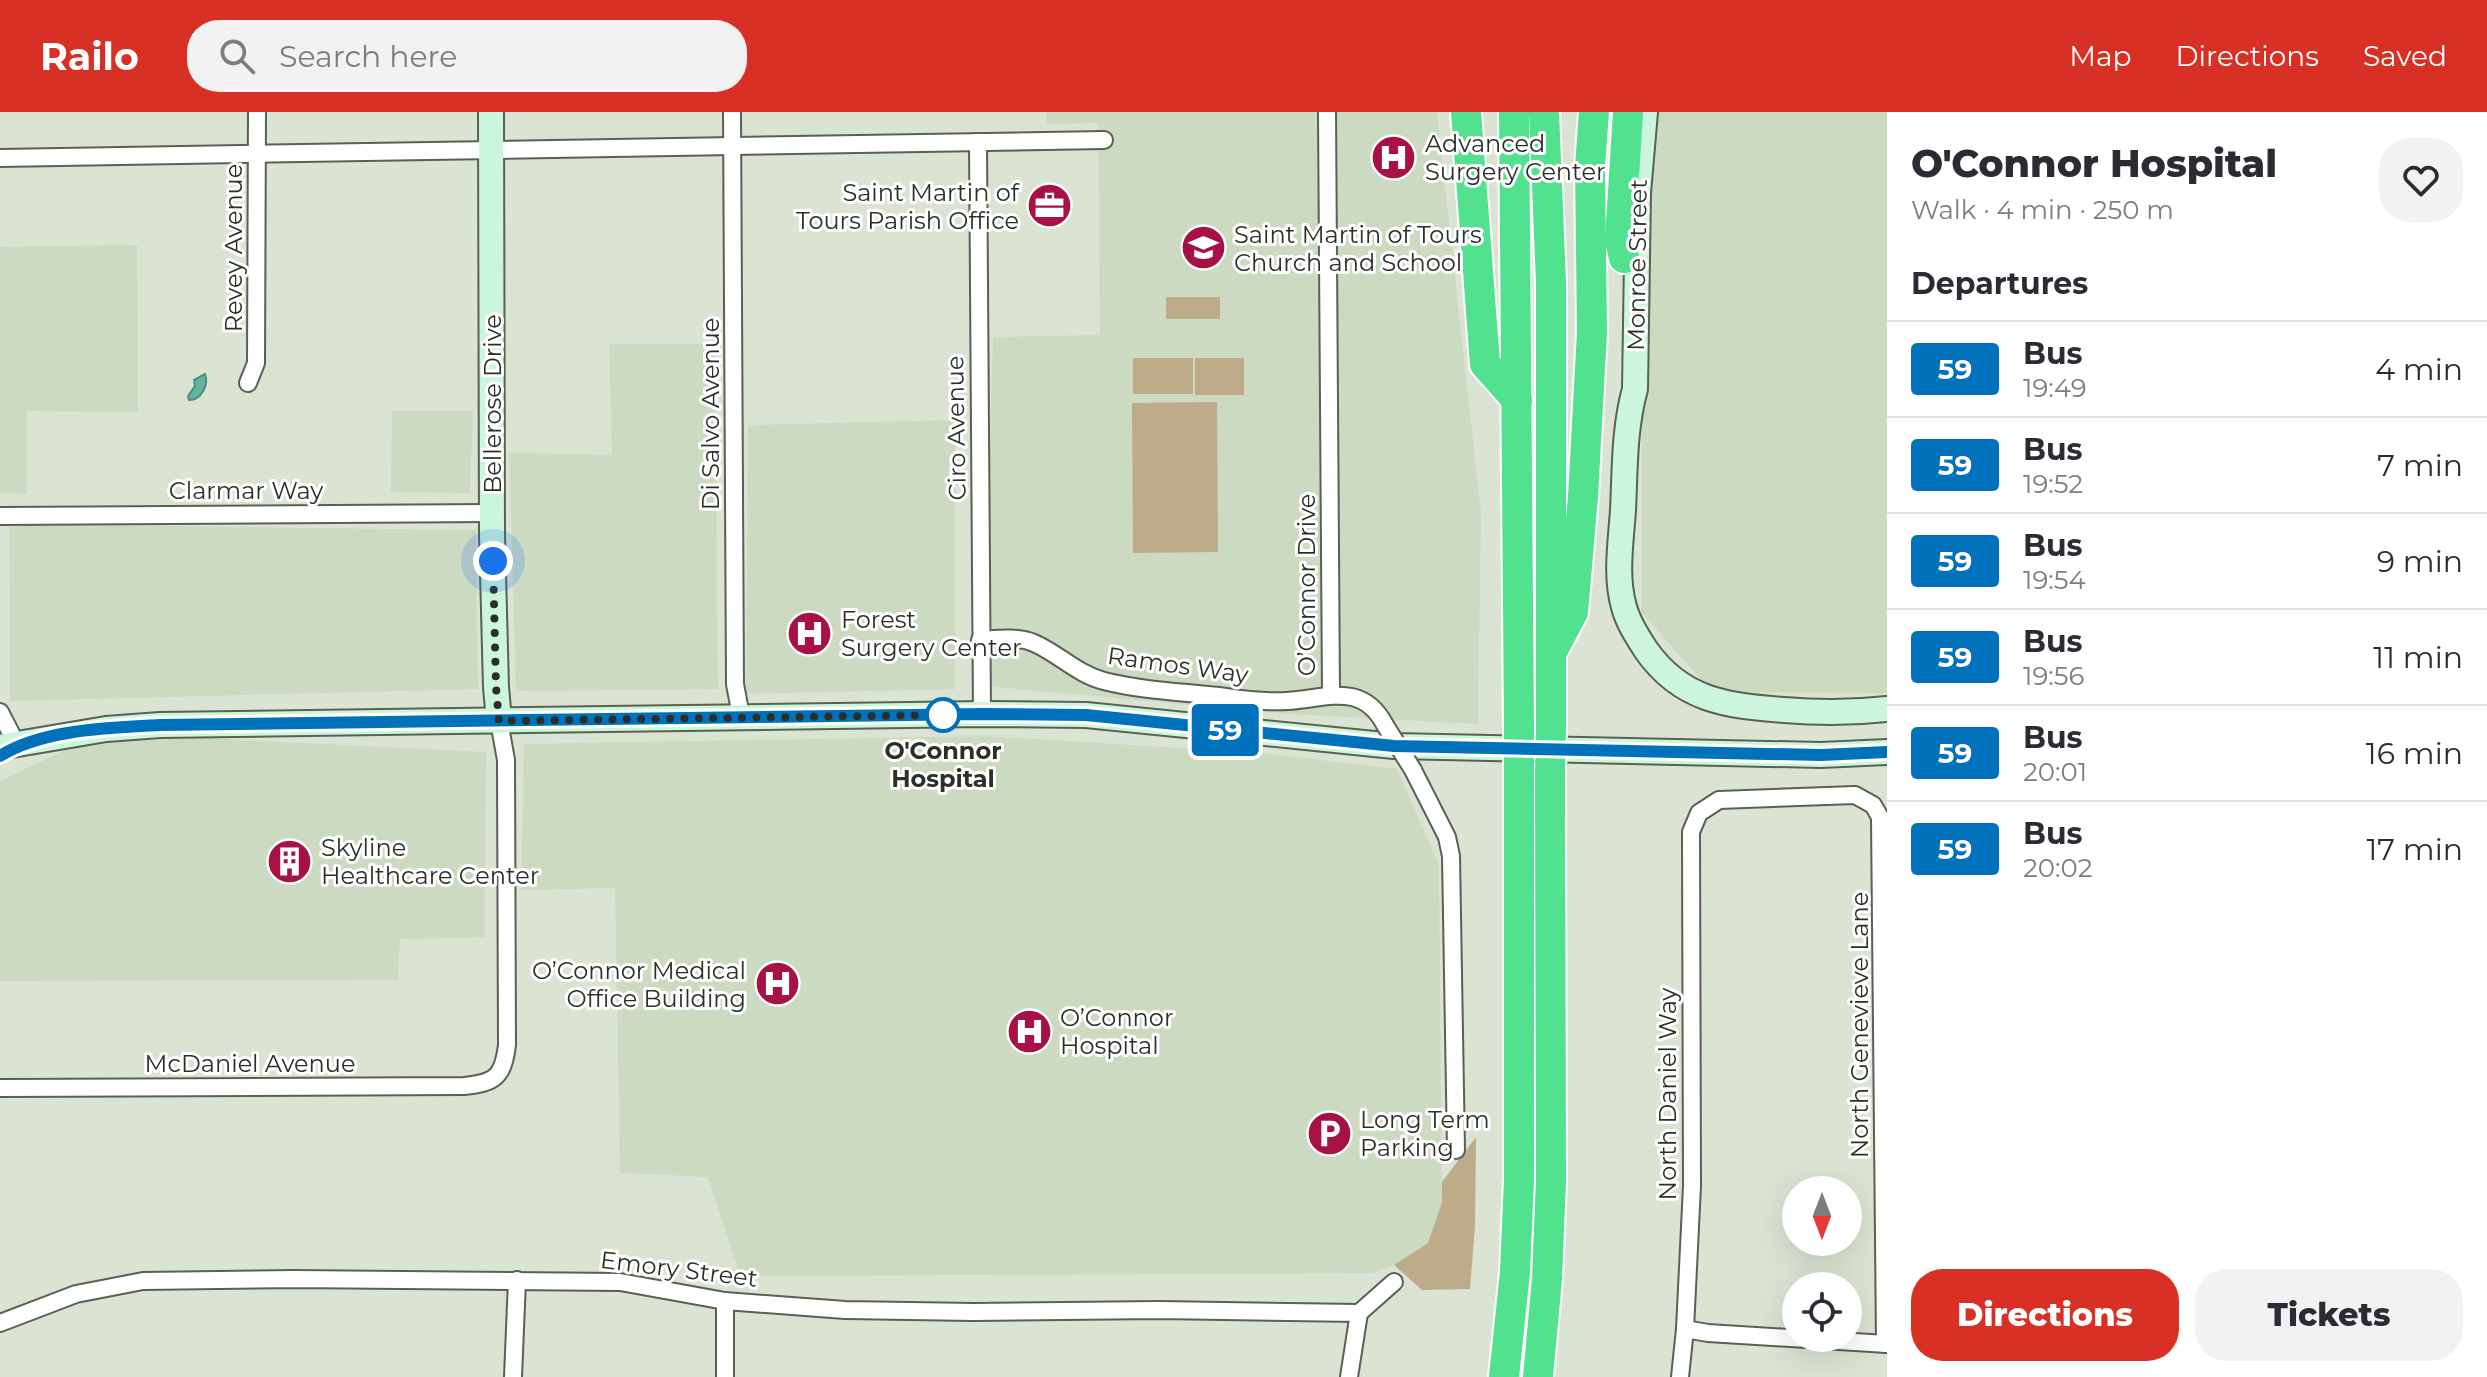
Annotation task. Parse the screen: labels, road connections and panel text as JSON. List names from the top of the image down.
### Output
{
  "streets": {
    "main road": ["Monroe Street", "Bellerose Drive"],
    "street": [
      "Revey Avenue",
      "Di Salvo Avenue",
      "Ciro Avenue",
      "Clarmar Way",
      "O’Connor Drive",
      "Ramos Way",
      "North Genevieve Lane",
      "McDaniel Avenue",
      "North Daniel Way",
      "Emory Street"
    ]
  },
  "crossings": [
    ["Bellerose Drive", "Clarmar Way"],
    ["Bellerose Drive", "McDaniel Avenue"],
    ["Ciro Avenue", "Ramos Way"],
    ["O’Connor Drive", "Ramos Way"],
    ["North Genevieve Lane", "North Daniel Way"]
  ],
  "places": {
    "hospital": [
      "Advanced Surgery Center",
      "Forest Surgery Center",
      "O’Connor Medical Office Building",
      "O’Connor Hospital"
    ],
    "office": ["Saint Martin of Tours Parish Office"],
    "school or university": ["Saint Martin of Tours Church and School"],
    "other": ["O'Connor Hospital"],
    "building": ["Skyline Healthcare Center"],
    "parking": ["Long Term Parking"]
  },
  "lines": ["bus line 59"],
  "north": "bottom",
  "page": {
    "header": "Railo",
    "search": "Search here",
    "nav": ["Map", "Directions", "Saved"],
    "on_map": "59",
    "heading": [
      ["O'Connor Hospital", "Walk · 4 min · 250 m"],
      "Departures"
    ],
    "list": [
      {
        "mark": "59",
        "name": "Bus",
        "note": "19:49",
        "value": "4 min"
      },
      {
        "mark": "59",
        "name": "Bus",
        "note": "19:52",
        "value": "7 min"
      },
      {
        "mark": "59",
        "name": "Bus",
        "note": "19:54",
        "value": "9 min"
      },
      {
        "mark": "59",
        "name": "Bus",
        "note": "19:56",
        "value": "11 min"
      },
      {
        "mark": "59",
        "name": "Bus",
        "note": "20:01",
        "value": "16 min"
      },
      {
        "mark": "59",
        "name": "Bus",
        "note": "20:02",
        "value": "17 min"
      }
    ],
    "buttons": ["Directions", "Tickets"]
  }
}
